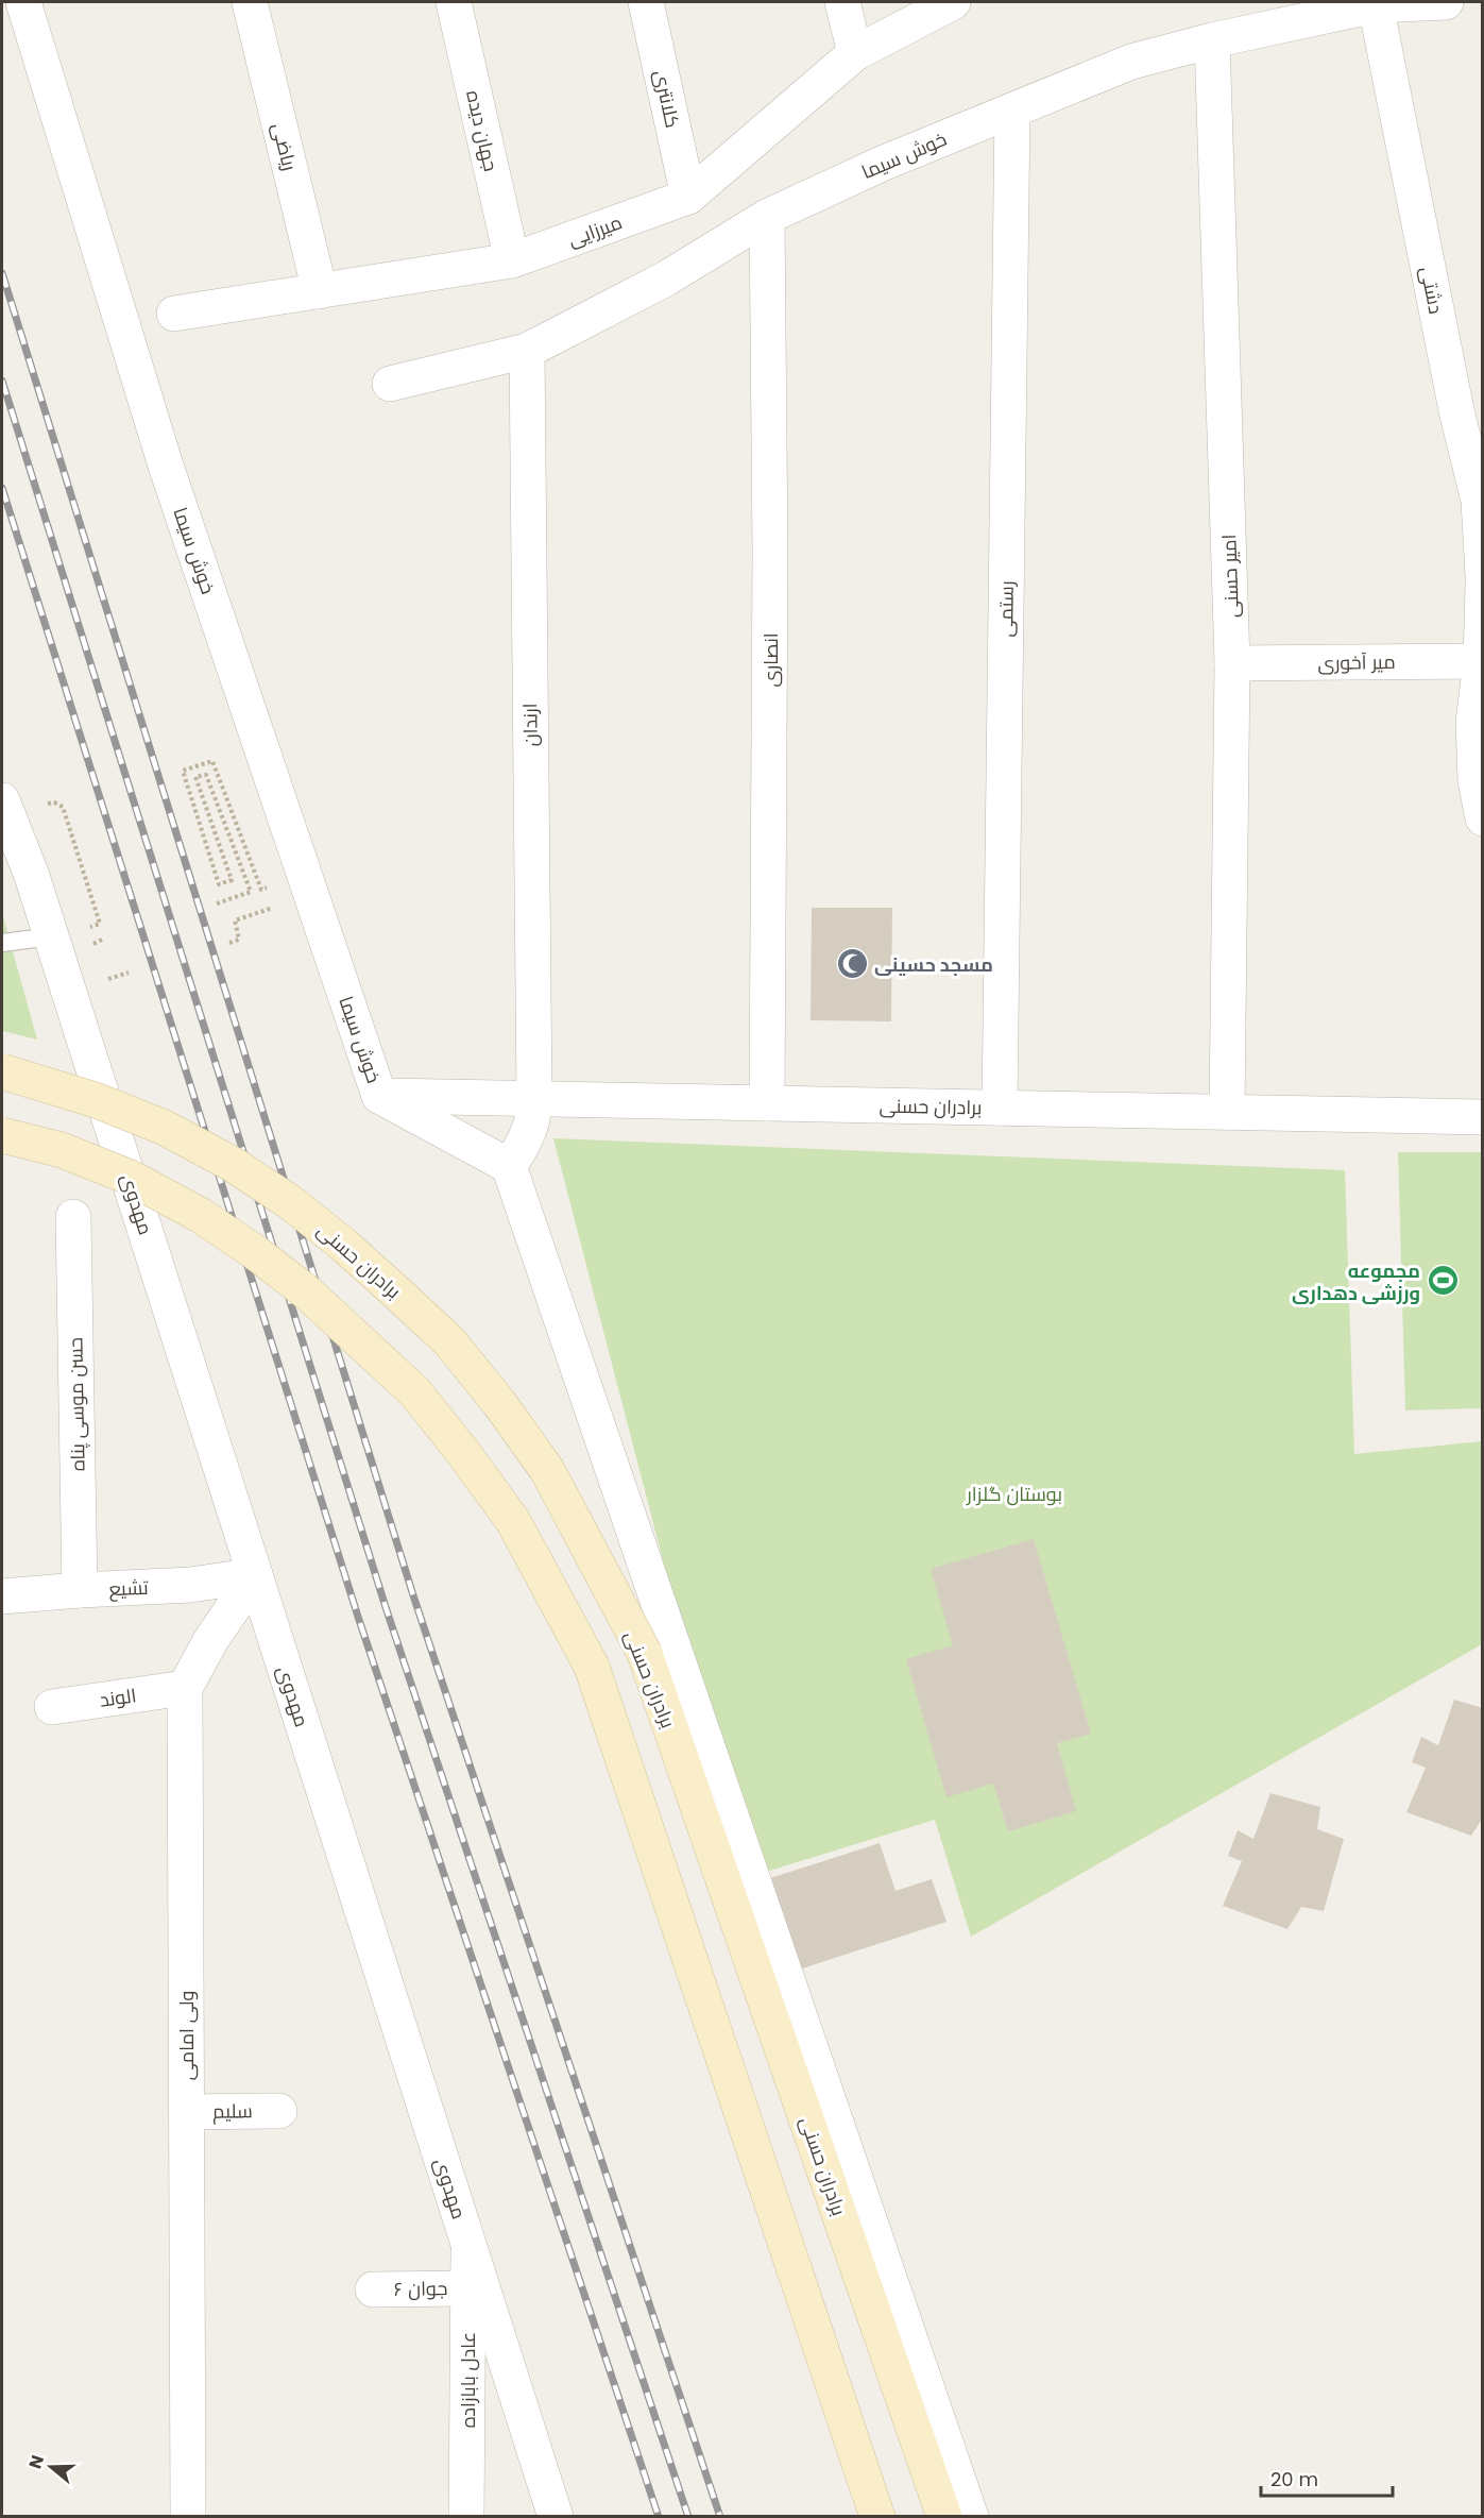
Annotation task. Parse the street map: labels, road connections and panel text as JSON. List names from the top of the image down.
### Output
{
  "streets": {
    "main road": ["برادران حسنی"],
    "street": [
      "کلانتری",
      "جهان دیده",
      "ریاضی",
      "خوش سیما",
      "میرزایی",
      "دشتی",
      "امیر حسنی",
      "رستمی",
      "انصاری",
      "میر آخوری",
      "ارندان",
      "مهدوی",
      "حسن موسی پناه",
      "تشیع",
      "الوند",
      "ولی امامی",
      "سلیم",
      "جوان ۶",
      "عادل بابازاده"
    ]
  },
  "crossings": [
    ["کلانتری", "میرزایی"],
    ["جهان دیده", "میرزایی"],
    ["ریاضی", "میرزایی"],
    ["خوش سیما", "دشتی"],
    ["خوش سیما", "امیر حسنی"],
    ["خوش سیما", "رستمی"],
    ["خوش سیما", "انصاری"],
    ["خوش سیما", "ارندان"],
    ["خوش سیما", "برادران حسنی"],
    ["امیر حسنی", "میر آخوری"],
    ["امیر حسنی", "برادران حسنی"],
    ["رستمی", "برادران حسنی"],
    ["انصاری", "برادران حسنی"],
    ["ارندان", "برادران حسنی"],
    ["مهدوی", "تشیع"],
    ["مهدوی", "ولی امامی"],
    ["مهدوی", "عادل بابازاده"],
    ["حسن موسی پناه", "تشیع"],
    ["تشیع", "ولی امامی"],
    ["الوند", "ولی امامی"],
    ["ولی امامی", "سلیم"],
    ["جوان ۶", "عادل بابازاده"]
  ],
  "parks": ["بوستان گلزار"],
  "places": {
    "mosque": ["مسجد حسینی"],
    "sports": ["مجموعه ورزشی دهداری"]
  },
  "scale_bar": "20 m",
  "north": "left"
}
